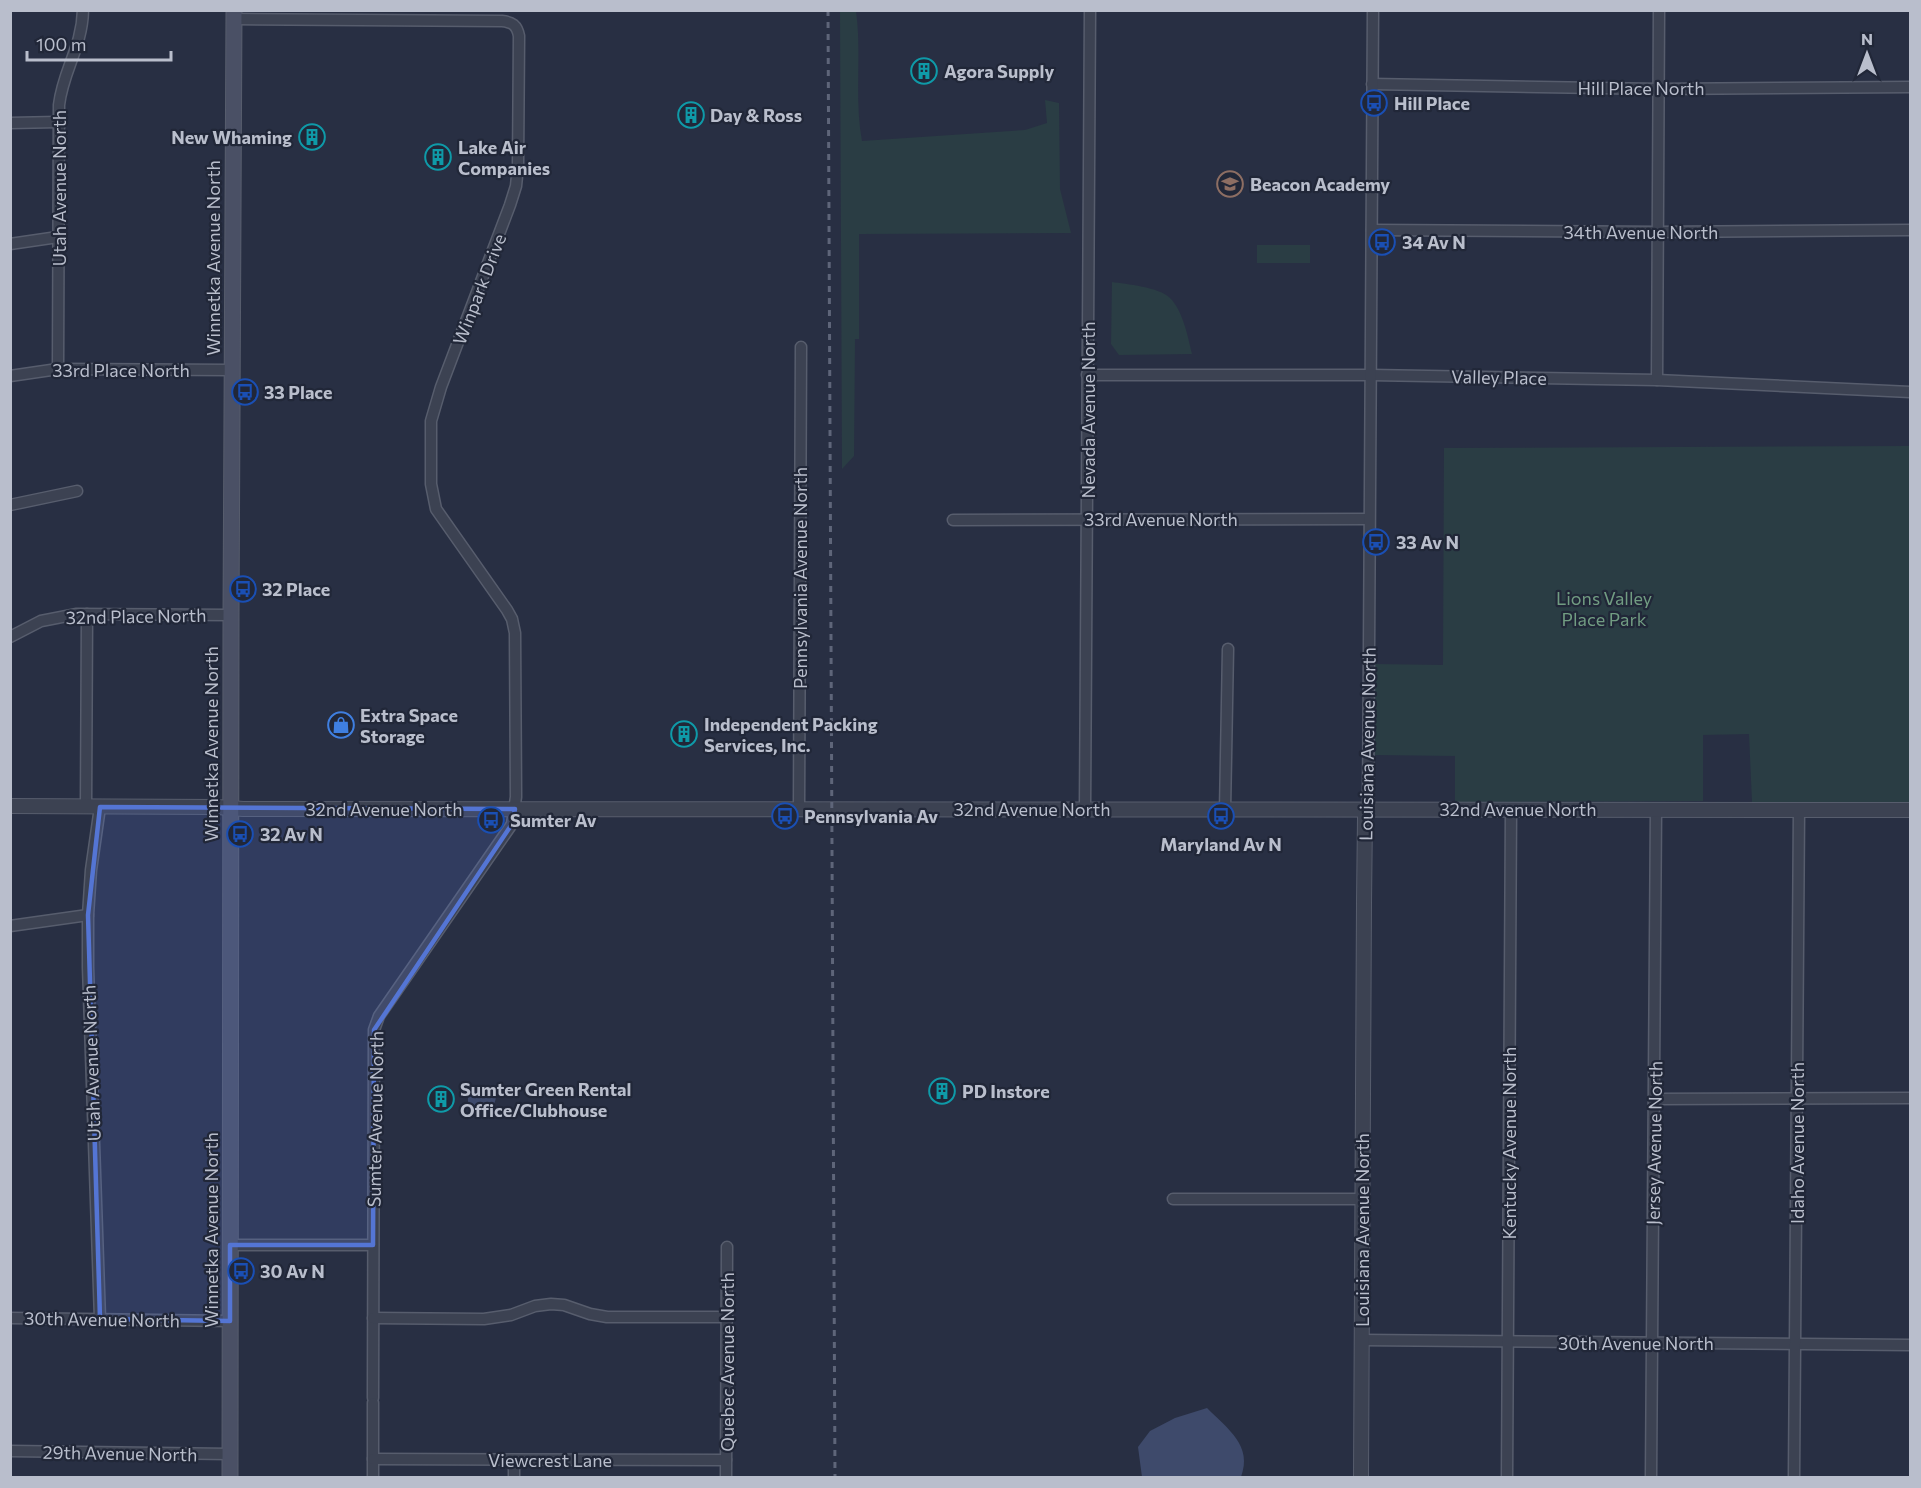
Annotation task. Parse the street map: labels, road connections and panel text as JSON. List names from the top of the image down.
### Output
{
  "streets": {
    "main road": ["Winnetka Avenue North"],
    "street": [
      "Hill Place North",
      "Utah Avenue North",
      "34th Avenue North",
      "Winpark Drive",
      "33rd Place North",
      "Valley Place",
      "Nevada Avenue North",
      "33rd Avenue North",
      "Pennsylvania Avenue North",
      "32nd Place North",
      "Louisiana Avenue North",
      "32nd Avenue North",
      "Sumter Avenue North",
      "Kentucky Avenue North",
      "Jersey Avenue North",
      "Idaho Avenue North",
      "30th Avenue North",
      "Quebec Avenue North",
      "29th Avenue North",
      "Viewcrest Lane"
    ]
  },
  "crossings": [
    ["Hill Place North", "Louisiana Avenue North"],
    ["Utah Avenue North", "33rd Place North"],
    ["Utah Avenue North", "32nd Place North"],
    ["Utah Avenue North", "32nd Avenue North"],
    ["Utah Avenue North", "30th Avenue North"],
    ["34th Avenue North", "Louisiana Avenue North"],
    ["Winnetka Avenue North", "Winpark Drive"],
    ["Winnetka Avenue North", "33rd Place North"],
    ["Winnetka Avenue North", "32nd Place North"],
    ["Winnetka Avenue North", "32nd Avenue North"],
    ["Winnetka Avenue North", "30th Avenue North"],
    ["Winnetka Avenue North", "29th Avenue North"],
    ["Winpark Drive", "32nd Avenue North"],
    ["Winpark Drive", "Sumter Avenue North"],
    ["Valley Place", "Nevada Avenue North"],
    ["Valley Place", "Louisiana Avenue North"],
    ["Nevada Avenue North", "33rd Avenue North"],
    ["Nevada Avenue North", "32nd Avenue North"],
    ["33rd Avenue North", "Louisiana Avenue North"],
    ["Pennsylvania Avenue North", "32nd Avenue North"],
    ["Louisiana Avenue North", "32nd Avenue North"],
    ["Louisiana Avenue North", "30th Avenue North"],
    ["32nd Avenue North", "Sumter Avenue North"],
    ["32nd Avenue North", "Kentucky Avenue North"],
    ["32nd Avenue North", "Jersey Avenue North"],
    ["32nd Avenue North", "Idaho Avenue North"],
    ["Sumter Avenue North", "Viewcrest Lane"],
    ["Kentucky Avenue North", "30th Avenue North"],
    ["Jersey Avenue North", "30th Avenue North"],
    ["Idaho Avenue North", "30th Avenue North"],
    ["Quebec Avenue North", "Viewcrest Lane"]
  ],
  "parks": ["Lions Valley Place Park"],
  "places": {
    "building": [
      "Agora Supply",
      "Day & Ross",
      "New Whaming",
      "Lake Air Companies",
      "Independent Packing Services, Inc.",
      "PD Instore",
      "Sumter Green Rental Office/Clubhouse"
    ],
    "bus stop": [
      "Hill Place",
      "34 Av N",
      "33 Place",
      "33 Av N",
      "32 Place",
      "Pennsylvania Av",
      "Maryland Av N",
      "Sumter Av",
      "32 Av N",
      "30 Av N"
    ],
    "school or university": ["Beacon Academy"],
    "shop": ["Extra Space Storage"]
  },
  "scale_bar": "100 m",
  "north": "top"
}
